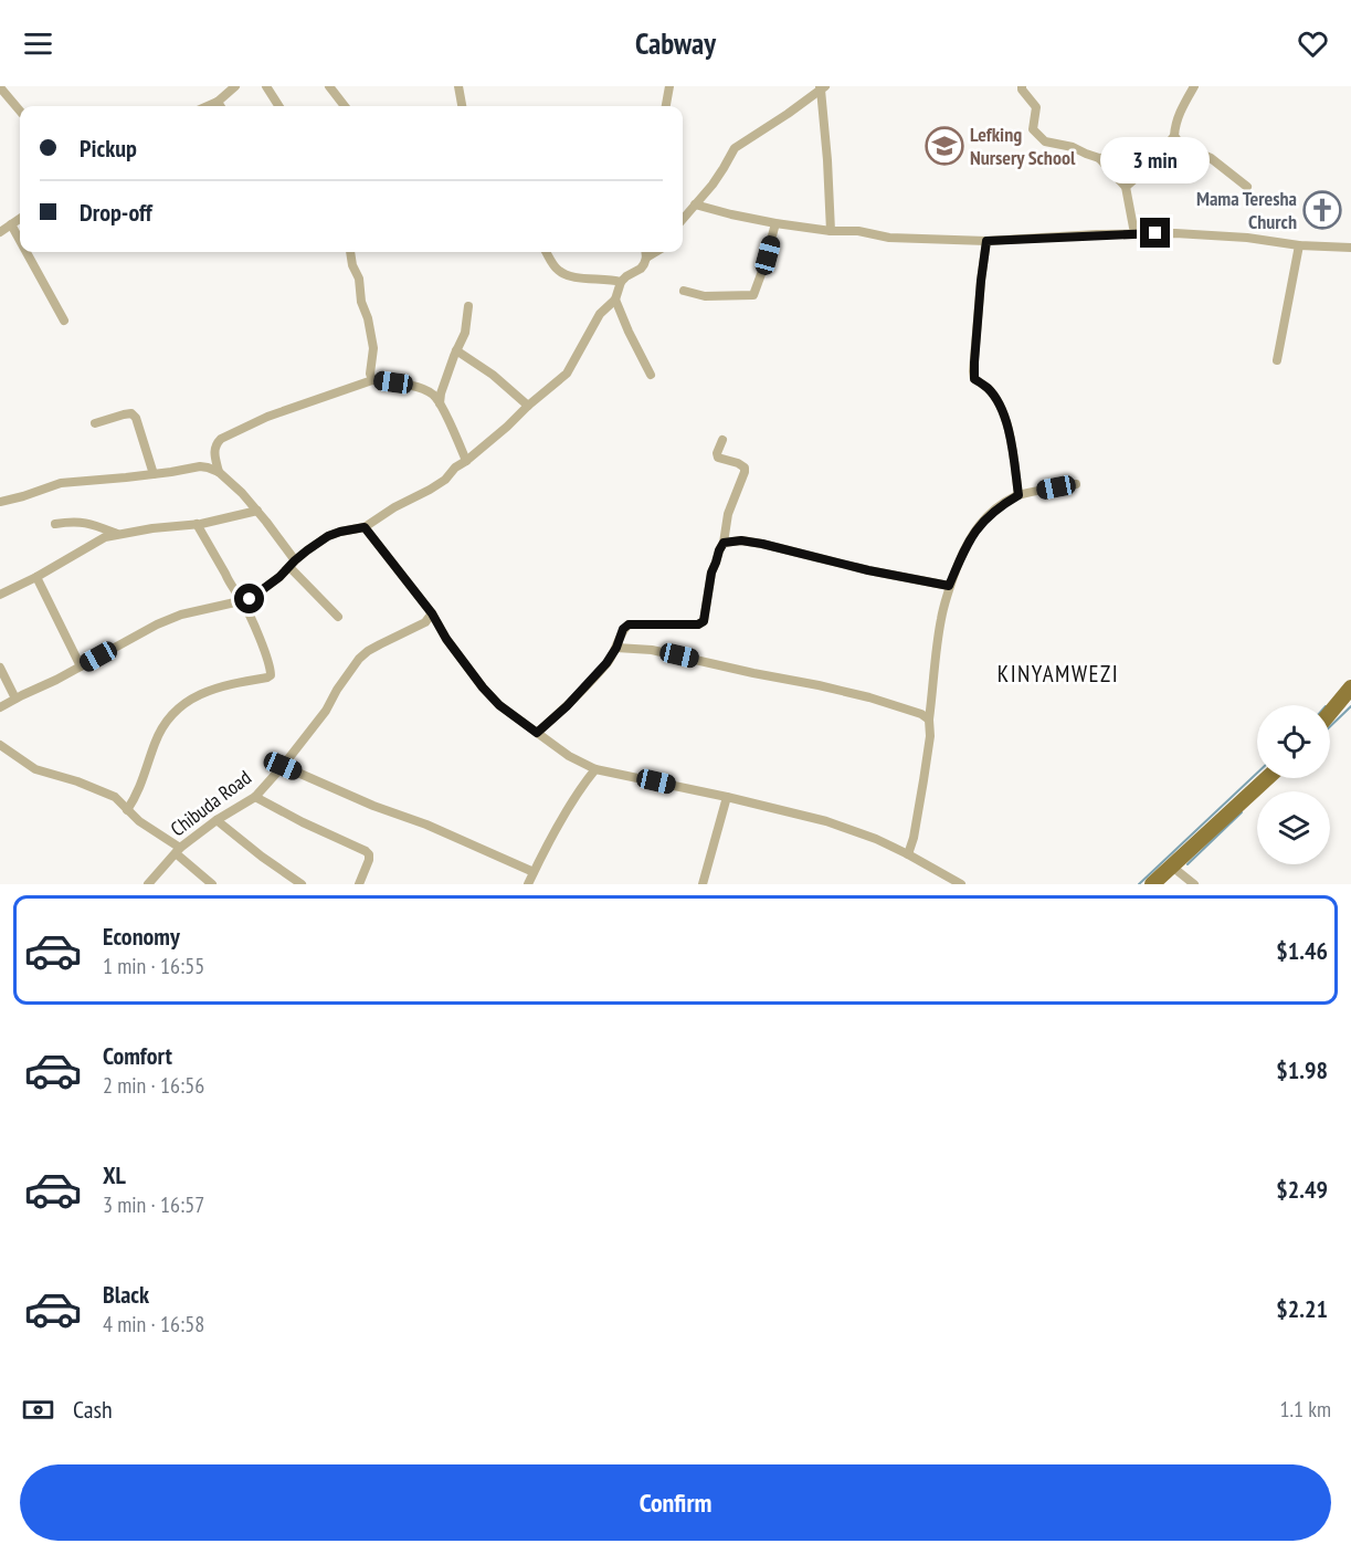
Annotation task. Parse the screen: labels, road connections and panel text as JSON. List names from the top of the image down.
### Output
{
  "streets": {
    "street": ["Chibuda Road"]
  },
  "districts": ["KINYAMWEZI"],
  "places": {
    "school or university": ["Lefking Nursery School"],
    "church": ["Mama Teresha Church"]
  },
  "page": {
    "header": "Cabway",
    "banner": ["Pickup", "Drop-off"],
    "bubble": "3 min",
    "list": [
      {
        "name": "Economy",
        "note": "1 min · 16:55",
        "value": "$1.46"
      },
      {
        "name": "Comfort",
        "note": "2 min · 16:56",
        "value": "$1.98"
      },
      {
        "name": "XL",
        "note": "3 min · 16:57",
        "value": "$2.49"
      },
      {
        "name": "Black",
        "note": "4 min · 16:58",
        "value": "$2.21"
      }
    ],
    "pay": ["Cash", "1.1 km"],
    "buttons": "Confirm"
  }
}
